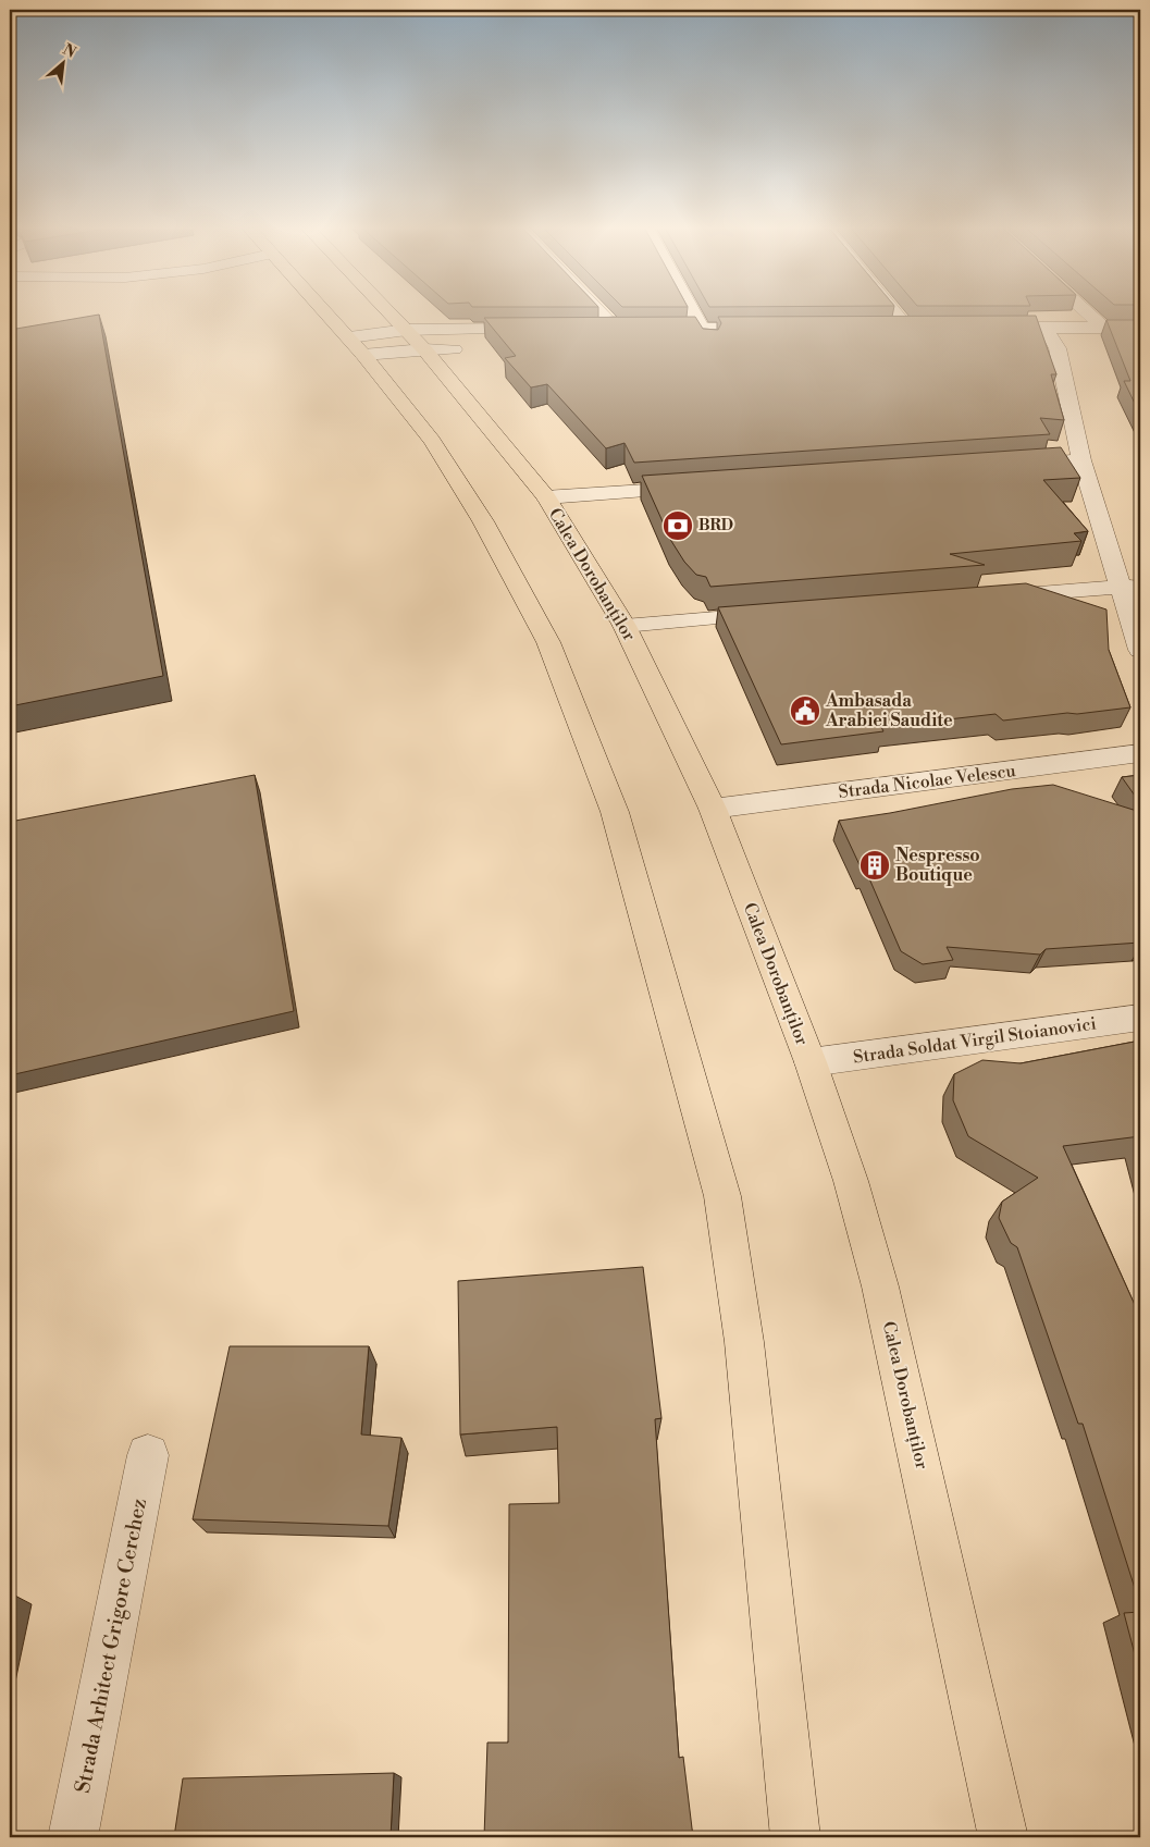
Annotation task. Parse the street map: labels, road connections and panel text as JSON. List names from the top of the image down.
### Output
{
  "streets": {
    "main road": ["Calea Dorobanților"],
    "street": ["Strada Nicolae Velescu", "Strada Soldat Virgil Stoianovici", "Strada Arhitect Grigore Cerchez"]
  },
  "crossings": [
    ["Calea Dorobanților", "Strada Nicolae Velescu"],
    ["Calea Dorobanților", "Strada Soldat Virgil Stoianovici"]
  ],
  "places": {
    "bank": ["BRD"],
    "public building": ["Ambasada Arabiei Saudite"],
    "building": ["Nespresso Boutique"]
  },
  "north": "top right"
}
